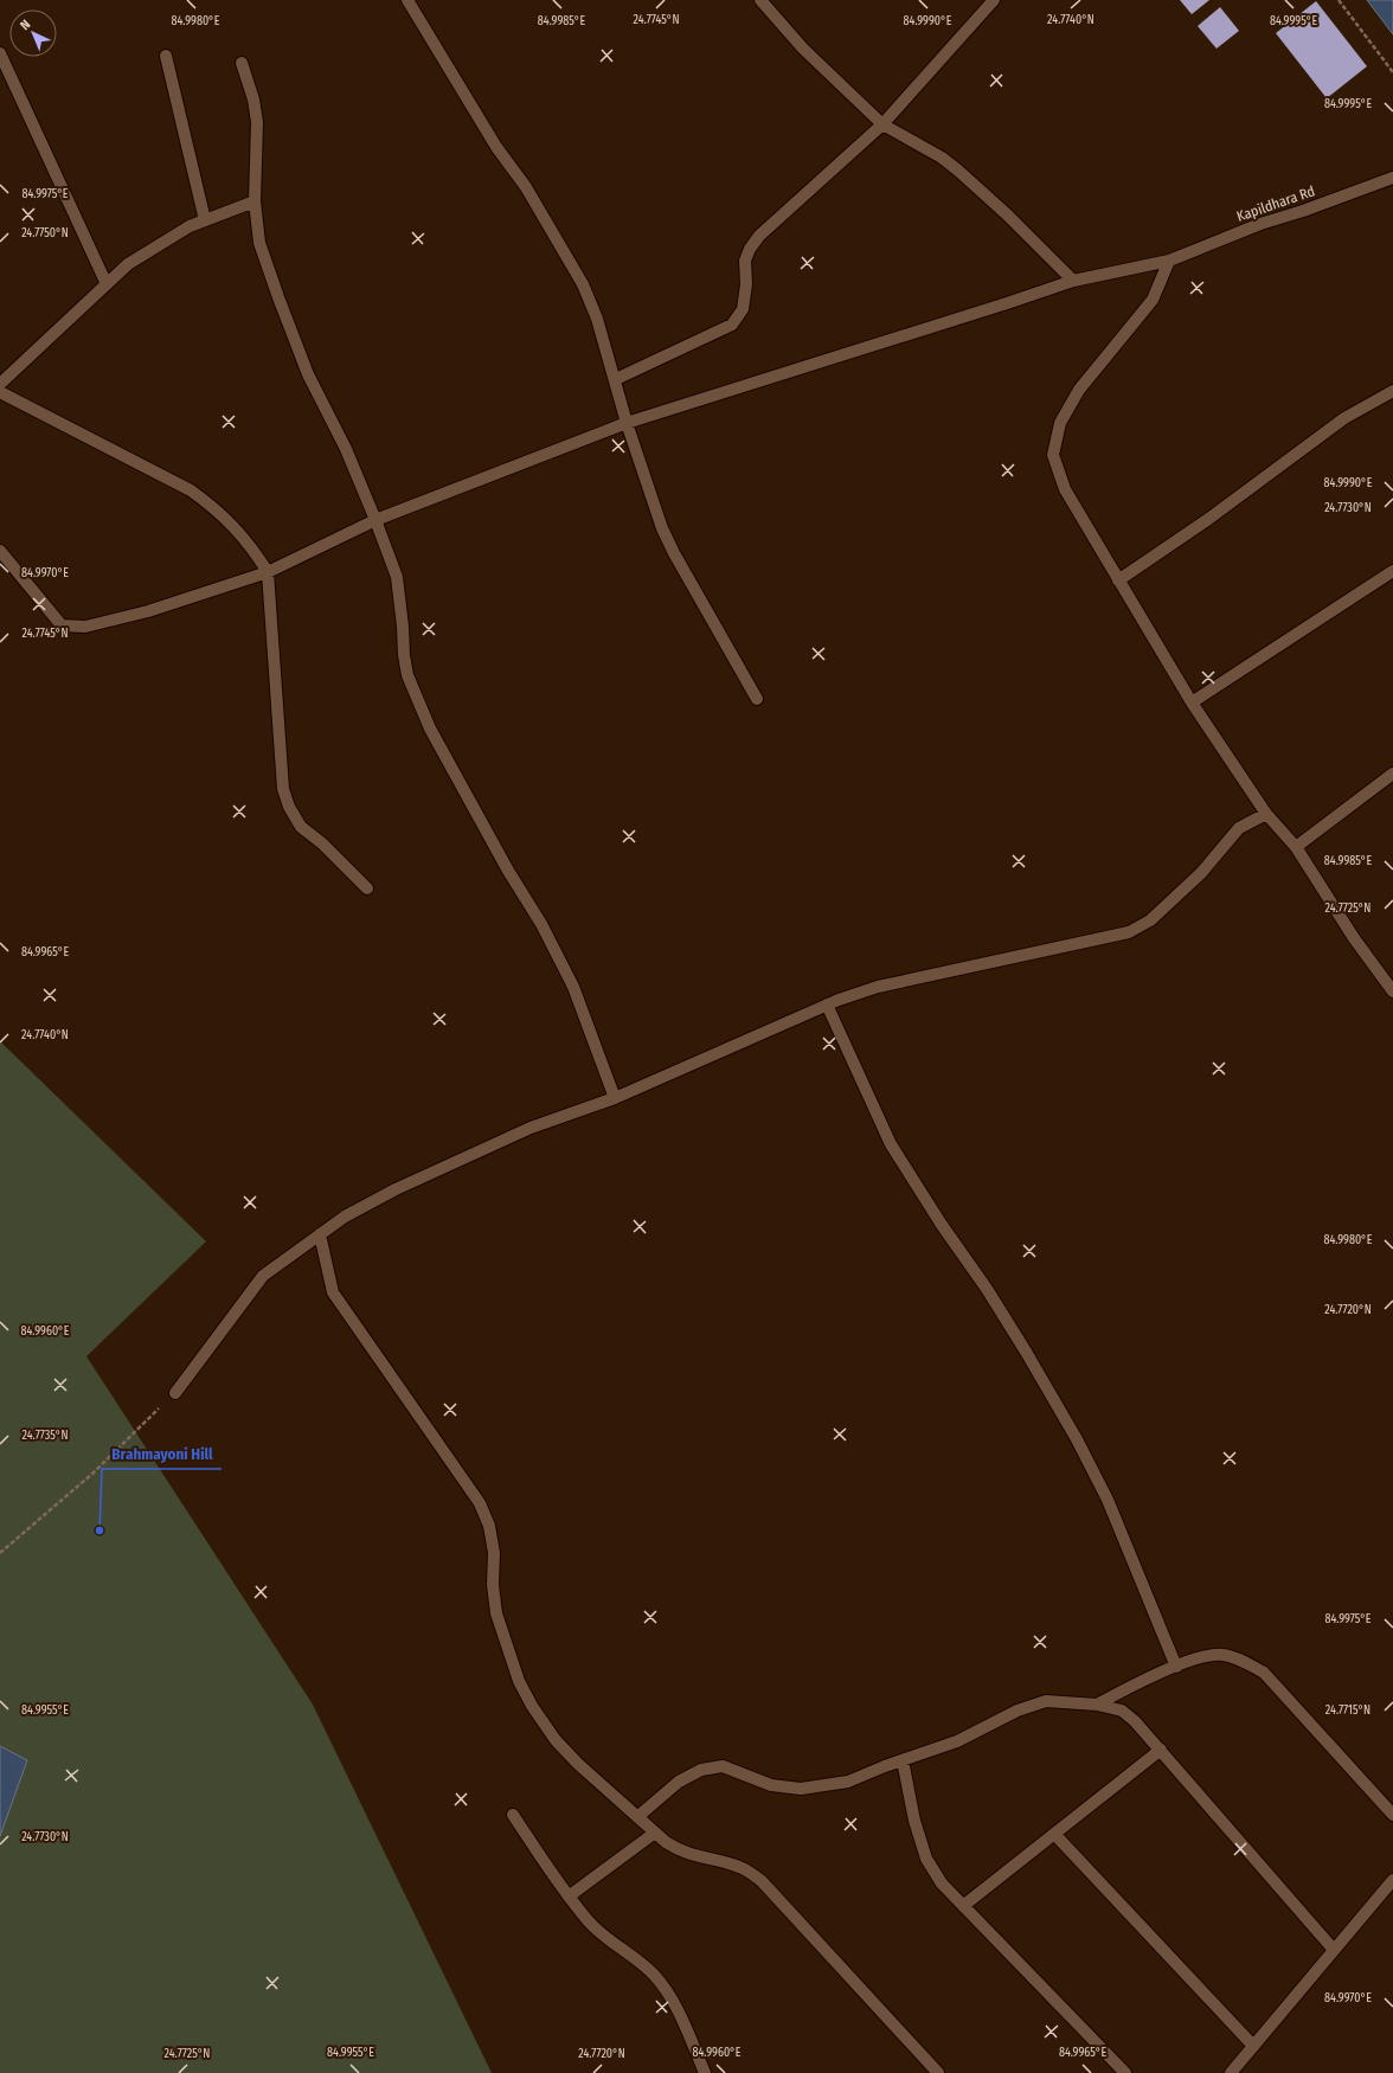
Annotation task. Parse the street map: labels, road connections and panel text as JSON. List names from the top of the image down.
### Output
{
  "streets": {
    "street": ["Kapildhara Rd"]
  },
  "places": ["Brahmayoni Hill"],
  "north": "top left",
  "coordinates": [
    "24.7745°N",
    "24.7740°N",
    "84.9980°E",
    "84.9985°E",
    "84.9990°E",
    "84.9995°E",
    "84.9975°E",
    "24.7750°N",
    "24.7730°N",
    "84.9970°E",
    "24.7725°N",
    "84.9965°E",
    "24.7720°N",
    "84.9960°E",
    "24.7735°N",
    "84.9955°E",
    "24.7715°N"
  ]
}
